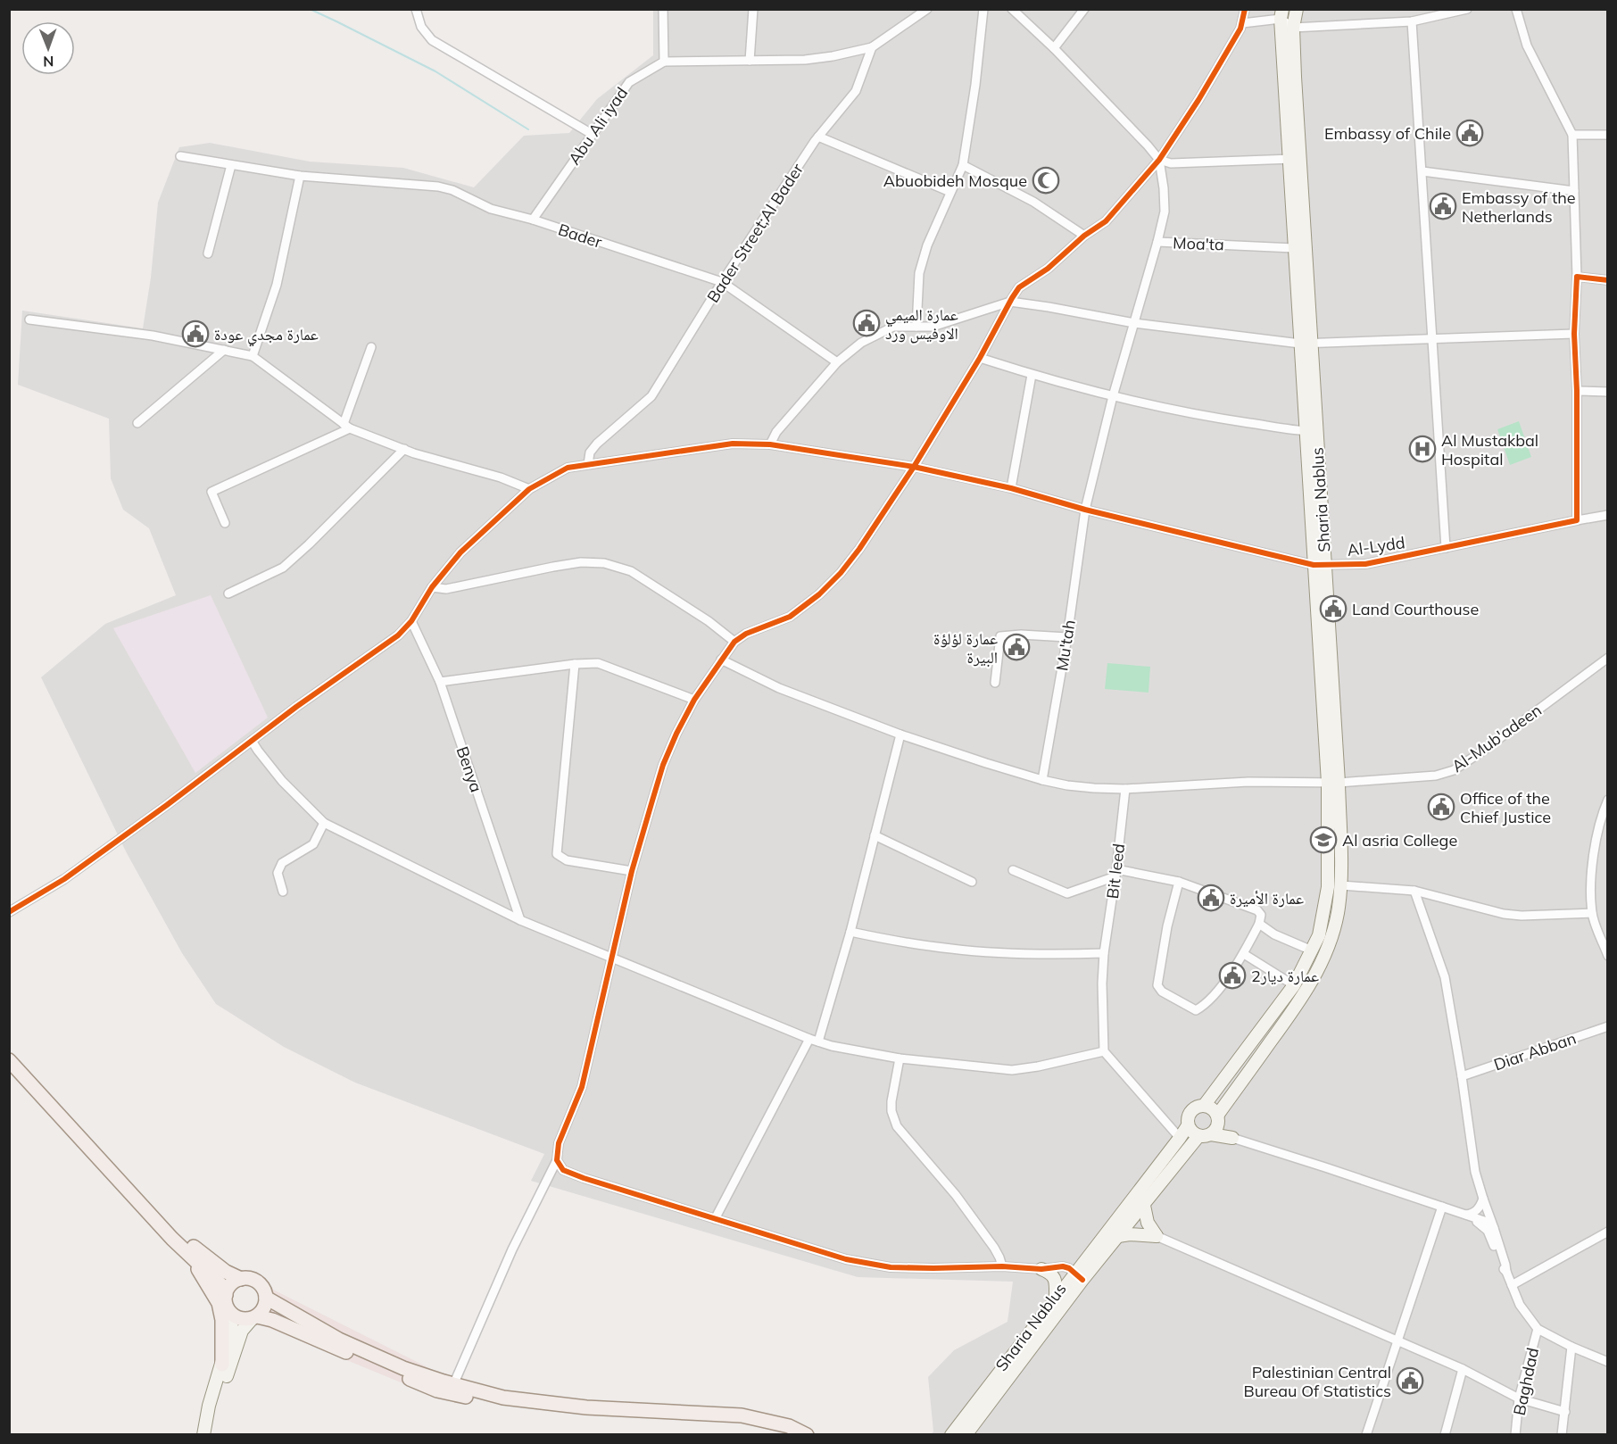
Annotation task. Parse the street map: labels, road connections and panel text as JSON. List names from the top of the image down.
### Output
{
  "streets": {
    "main road": ["Sharia Nablus"],
    "street": [
      "Abu Ali iyad",
      "Bader Street;Al Bader",
      "Bader",
      "Moa'ta",
      "Al-Lydd",
      "Mu'tah",
      "Al-Mub'adeen",
      "Benya",
      "Bit leed",
      "Diar Abban",
      "Baghdad"
    ]
  },
  "crossings": [
    ["Abu Ali iyad", "Bader"],
    ["Bader Street;Al Bader", "Bader"],
    ["Bader Street;Al Bader", "Al-Lydd"],
    ["Moa'ta", "Sharia Nablus"],
    ["Moa'ta", "Mu'tah"],
    ["Sharia Nablus", "Al-Lydd"],
    ["Sharia Nablus", "Al-Mub'adeen"],
    ["Al-Lydd", "Mu'tah"],
    ["Al-Lydd", "Benya"],
    ["Mu'tah", "Al-Mub'adeen"],
    ["Al-Mub'adeen", "Bit leed"]
  ],
  "places": {
    "public building": [
      "Embassy of Chile",
      "Embassy of the Netherlands",
      "عمارة الميمي الاوفيس ورد",
      "عمارة مجدي عودة",
      "Land Courthouse",
      "عمارة لؤلؤة البيرة",
      "Office of the Chief Justice",
      "عمارة الأميرة",
      "عمارة ديار2",
      "Palestinian Central Bureau Of Statistics"
    ],
    "mosque": ["Abuobideh Mosque"],
    "hospital": ["Al Mustakbal Hospital"],
    "school or university": ["Al asria College"]
  },
  "north": "bottom"
}
